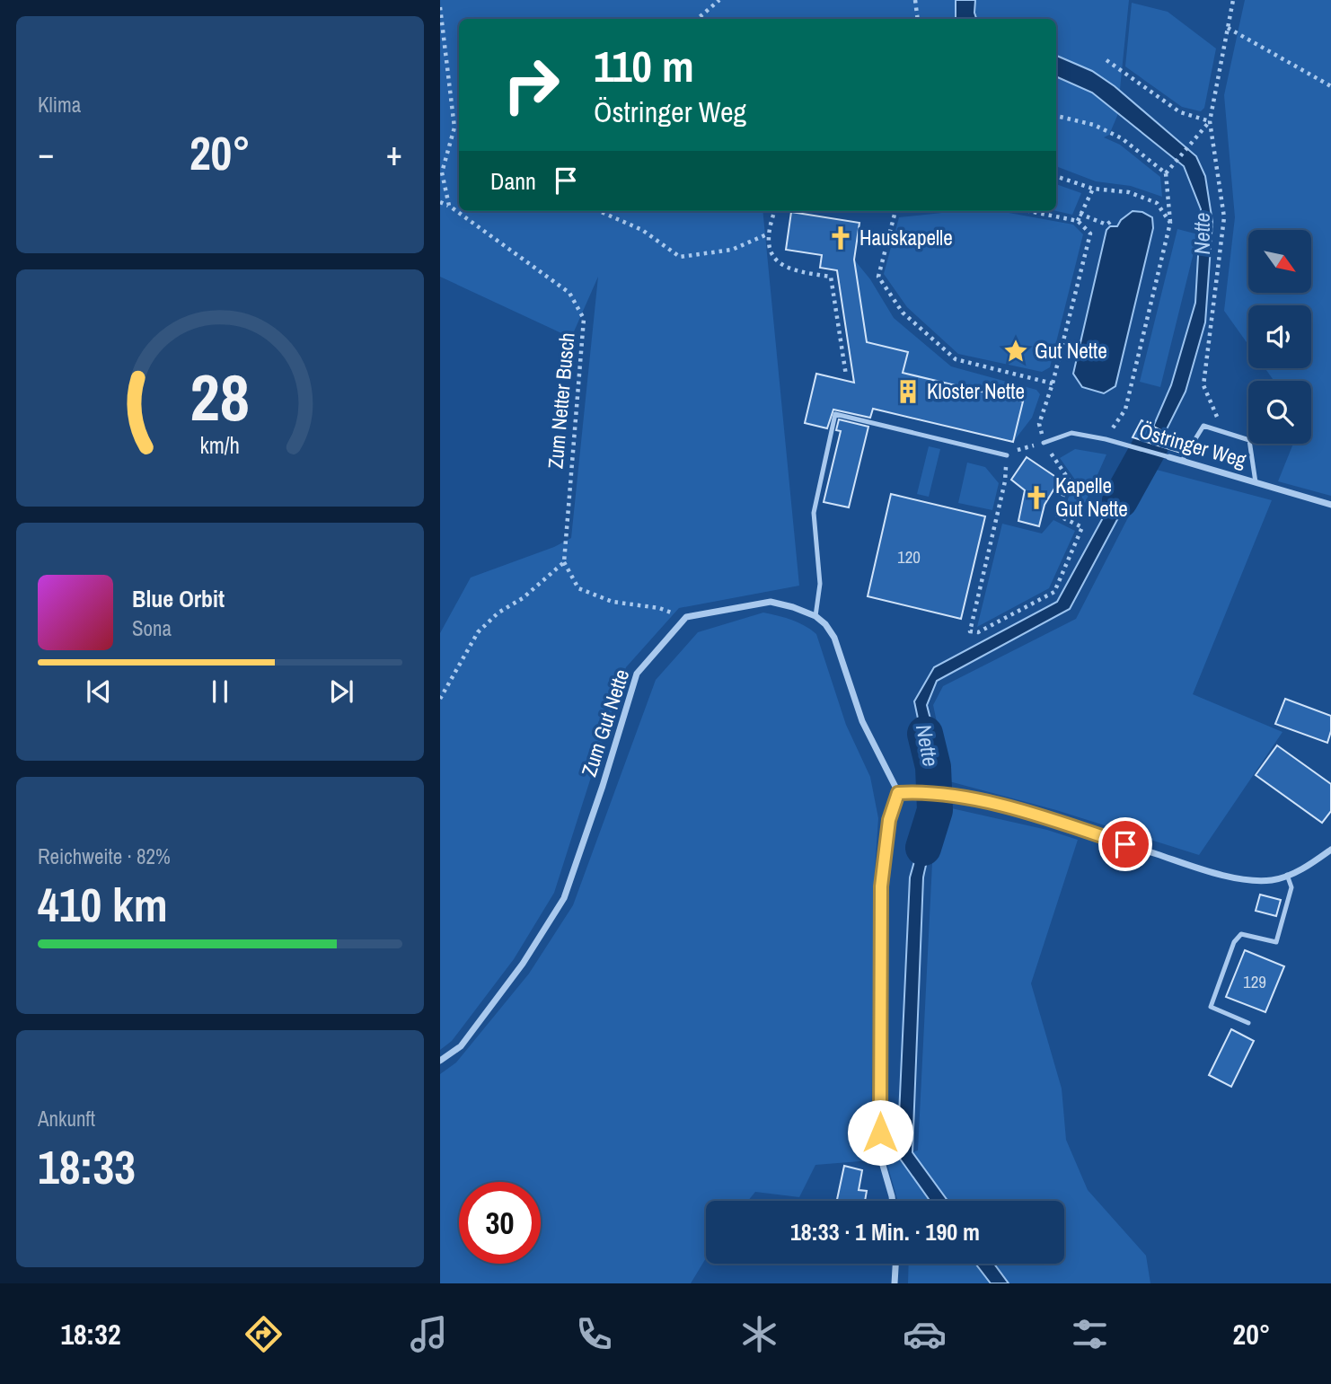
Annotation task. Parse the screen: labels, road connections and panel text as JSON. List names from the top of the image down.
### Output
{
  "streets": {
    "street": ["Östringer Weg", "Zum Gut Nette"],
    "path": ["Zum Netter Busch"]
  },
  "water": ["Nette"],
  "places": {
    "church": ["Hauskapelle", "Kapelle Gut Nette"],
    "place": ["Gut Nette"],
    "building": ["Kloster Nette"]
  },
  "house_numbers": ["120", "129"],
  "north": "bottom right",
  "page": {
    "tile": [
      "Klima",
      ["Reichweite · 82%", "410 km"],
      ["Ankunft", "18:33"]
    ],
    "turn": ["110 m", "Östringer Weg"],
    "heat": ["−", "20°", "+"],
    "then": "Dann",
    "song": ["Blue Orbit", "Sona"],
    "limit": "30",
    "trip": "18:33 · 1 Min. · 190 m",
    "tabs": ["18:32", "20°"],
    "gauge": ["28", "km/h"]
  }
}
